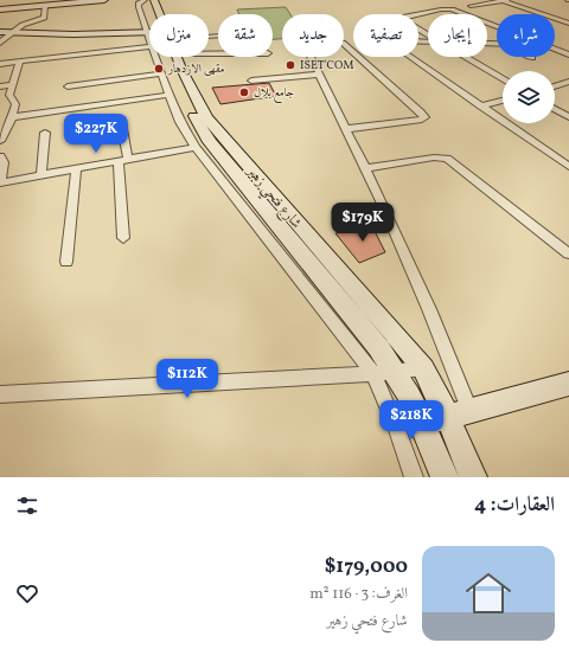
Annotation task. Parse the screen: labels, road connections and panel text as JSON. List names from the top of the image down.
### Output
{
  "streets": {
    "street": ["شارع فتحي زهير"]
  },
  "places": ["ISET'COM", "مقهى الازدهار", "جامع بلال"],
  "page": {
    "chip": [
      "شراء",
      "إيجار",
      "تصفية",
      "جديد",
      "شقة",
      "منزل"
    ],
    "price": [
      "$227K",
      "$179K",
      "$112K",
      "$218K"
    ],
    "heading": "العقارات: 4",
    "list": [
      {
        "name": "$179,000",
        "note": "الغرف: 3 · 116 m² · شارع فتحي زهير"
      }
    ]
  }
}
